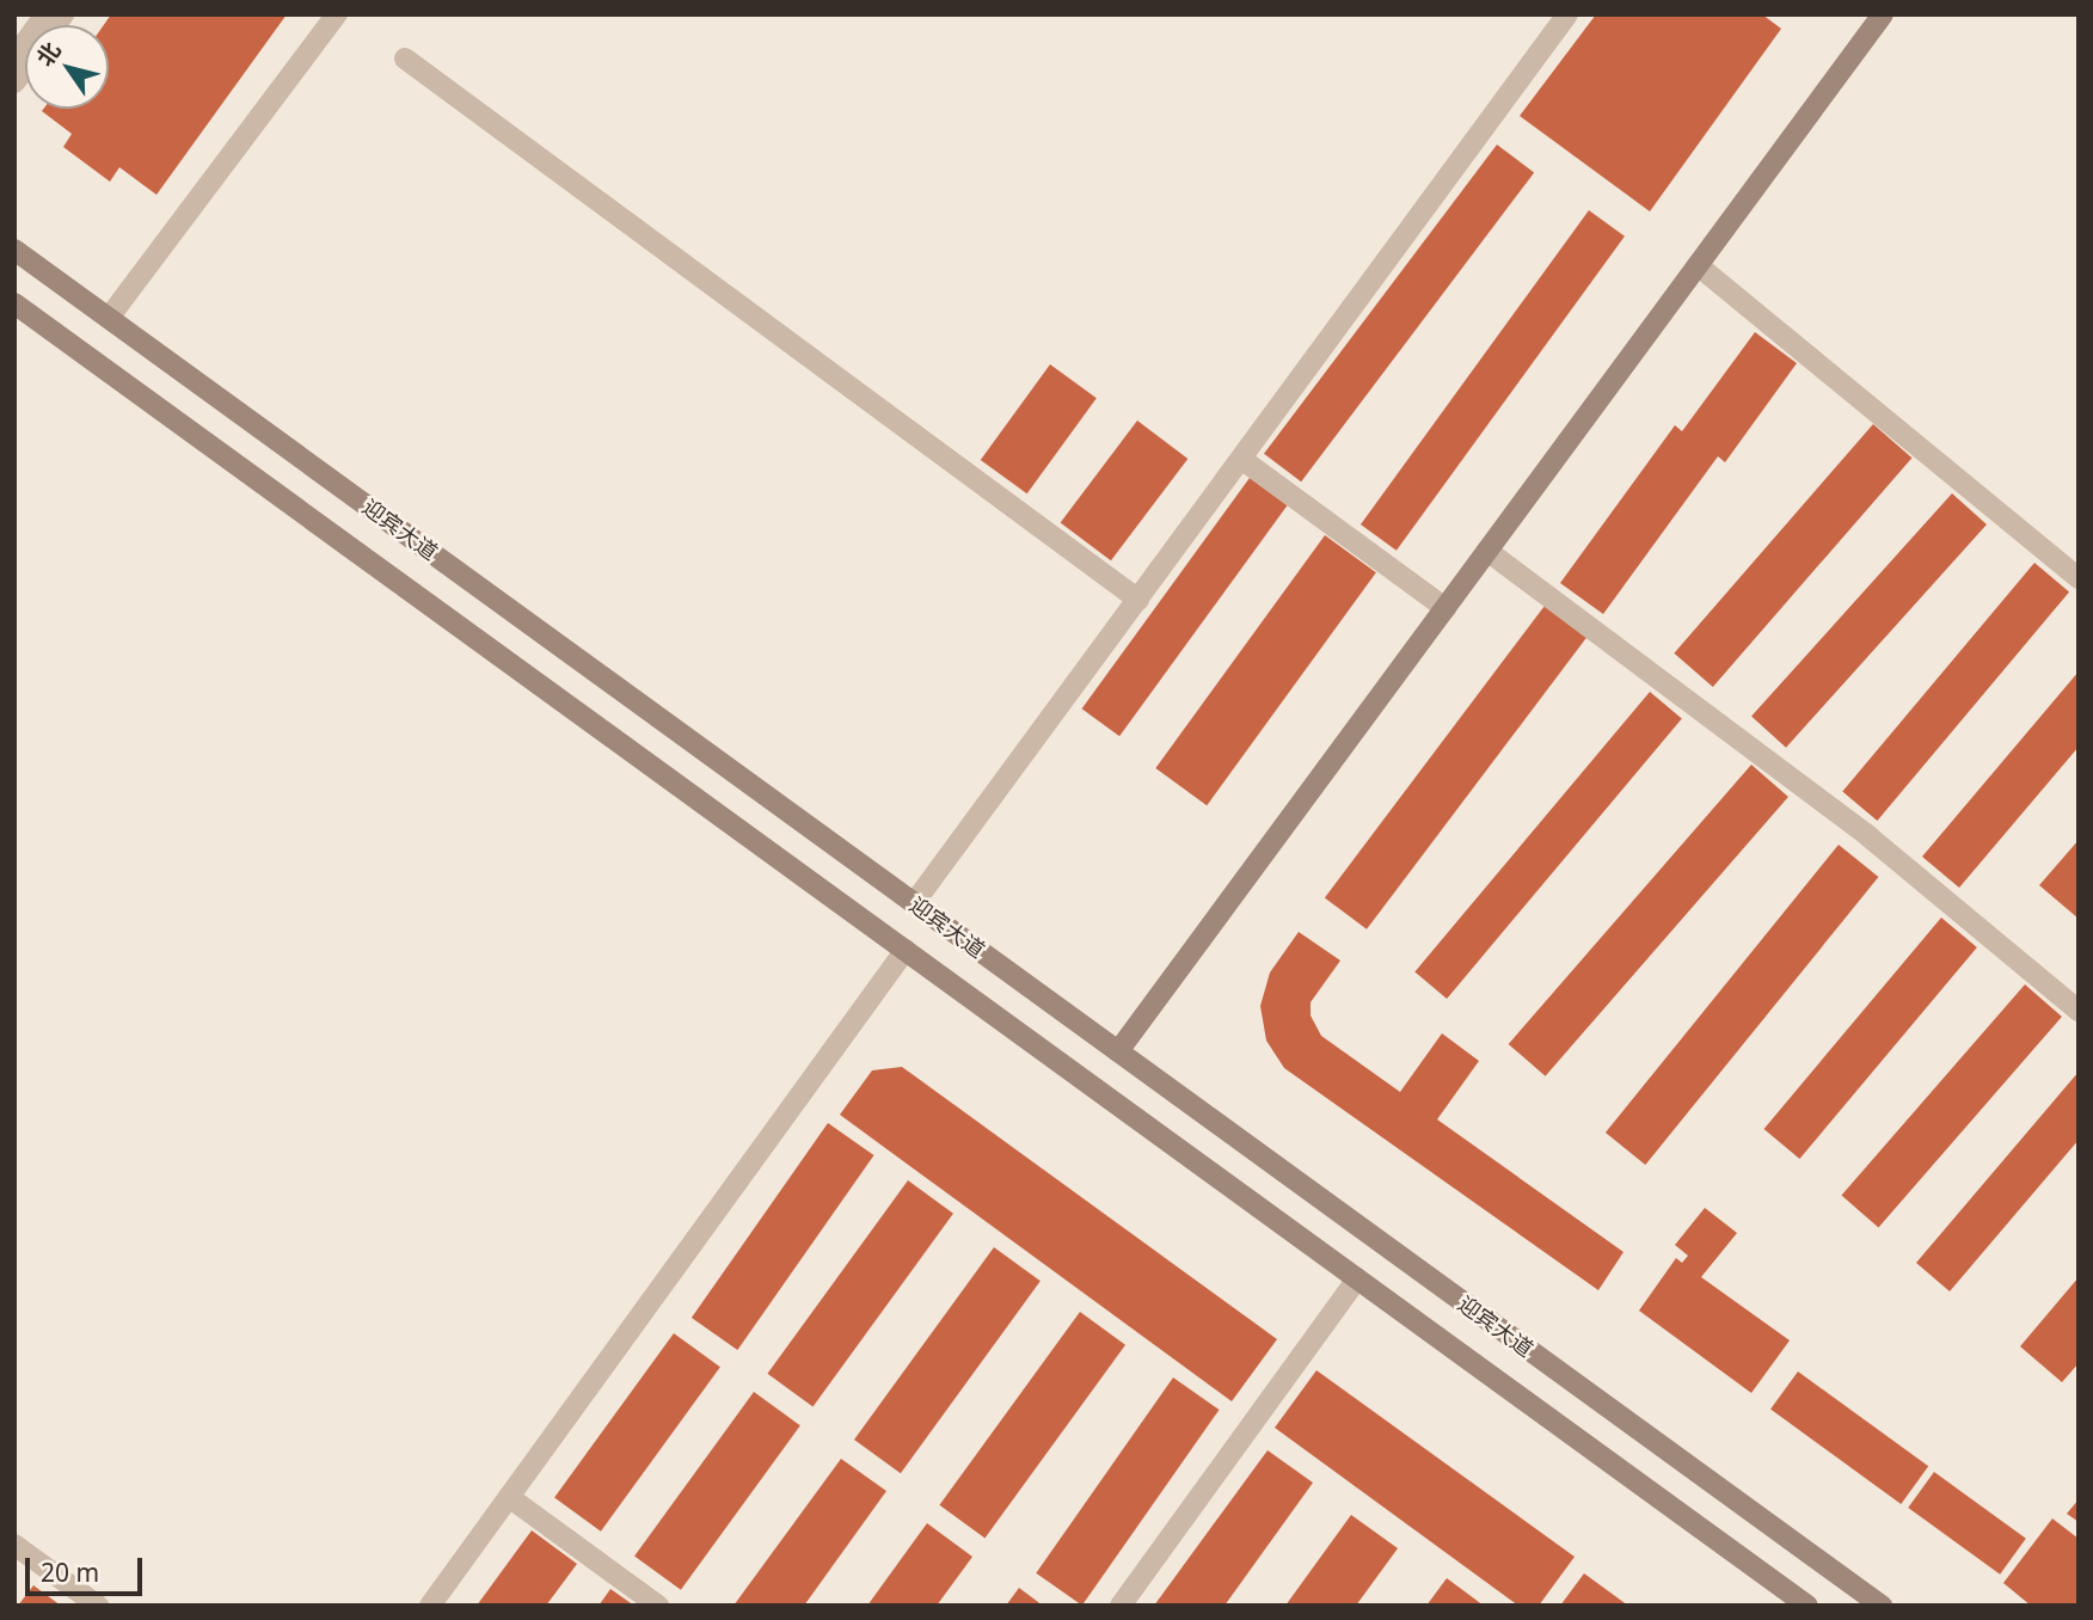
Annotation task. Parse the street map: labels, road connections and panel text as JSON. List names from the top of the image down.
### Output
{
  "streets": {
    "main road": ["迎宾大道"]
  },
  "scale_bar": "20 m",
  "north": "top left"
}
